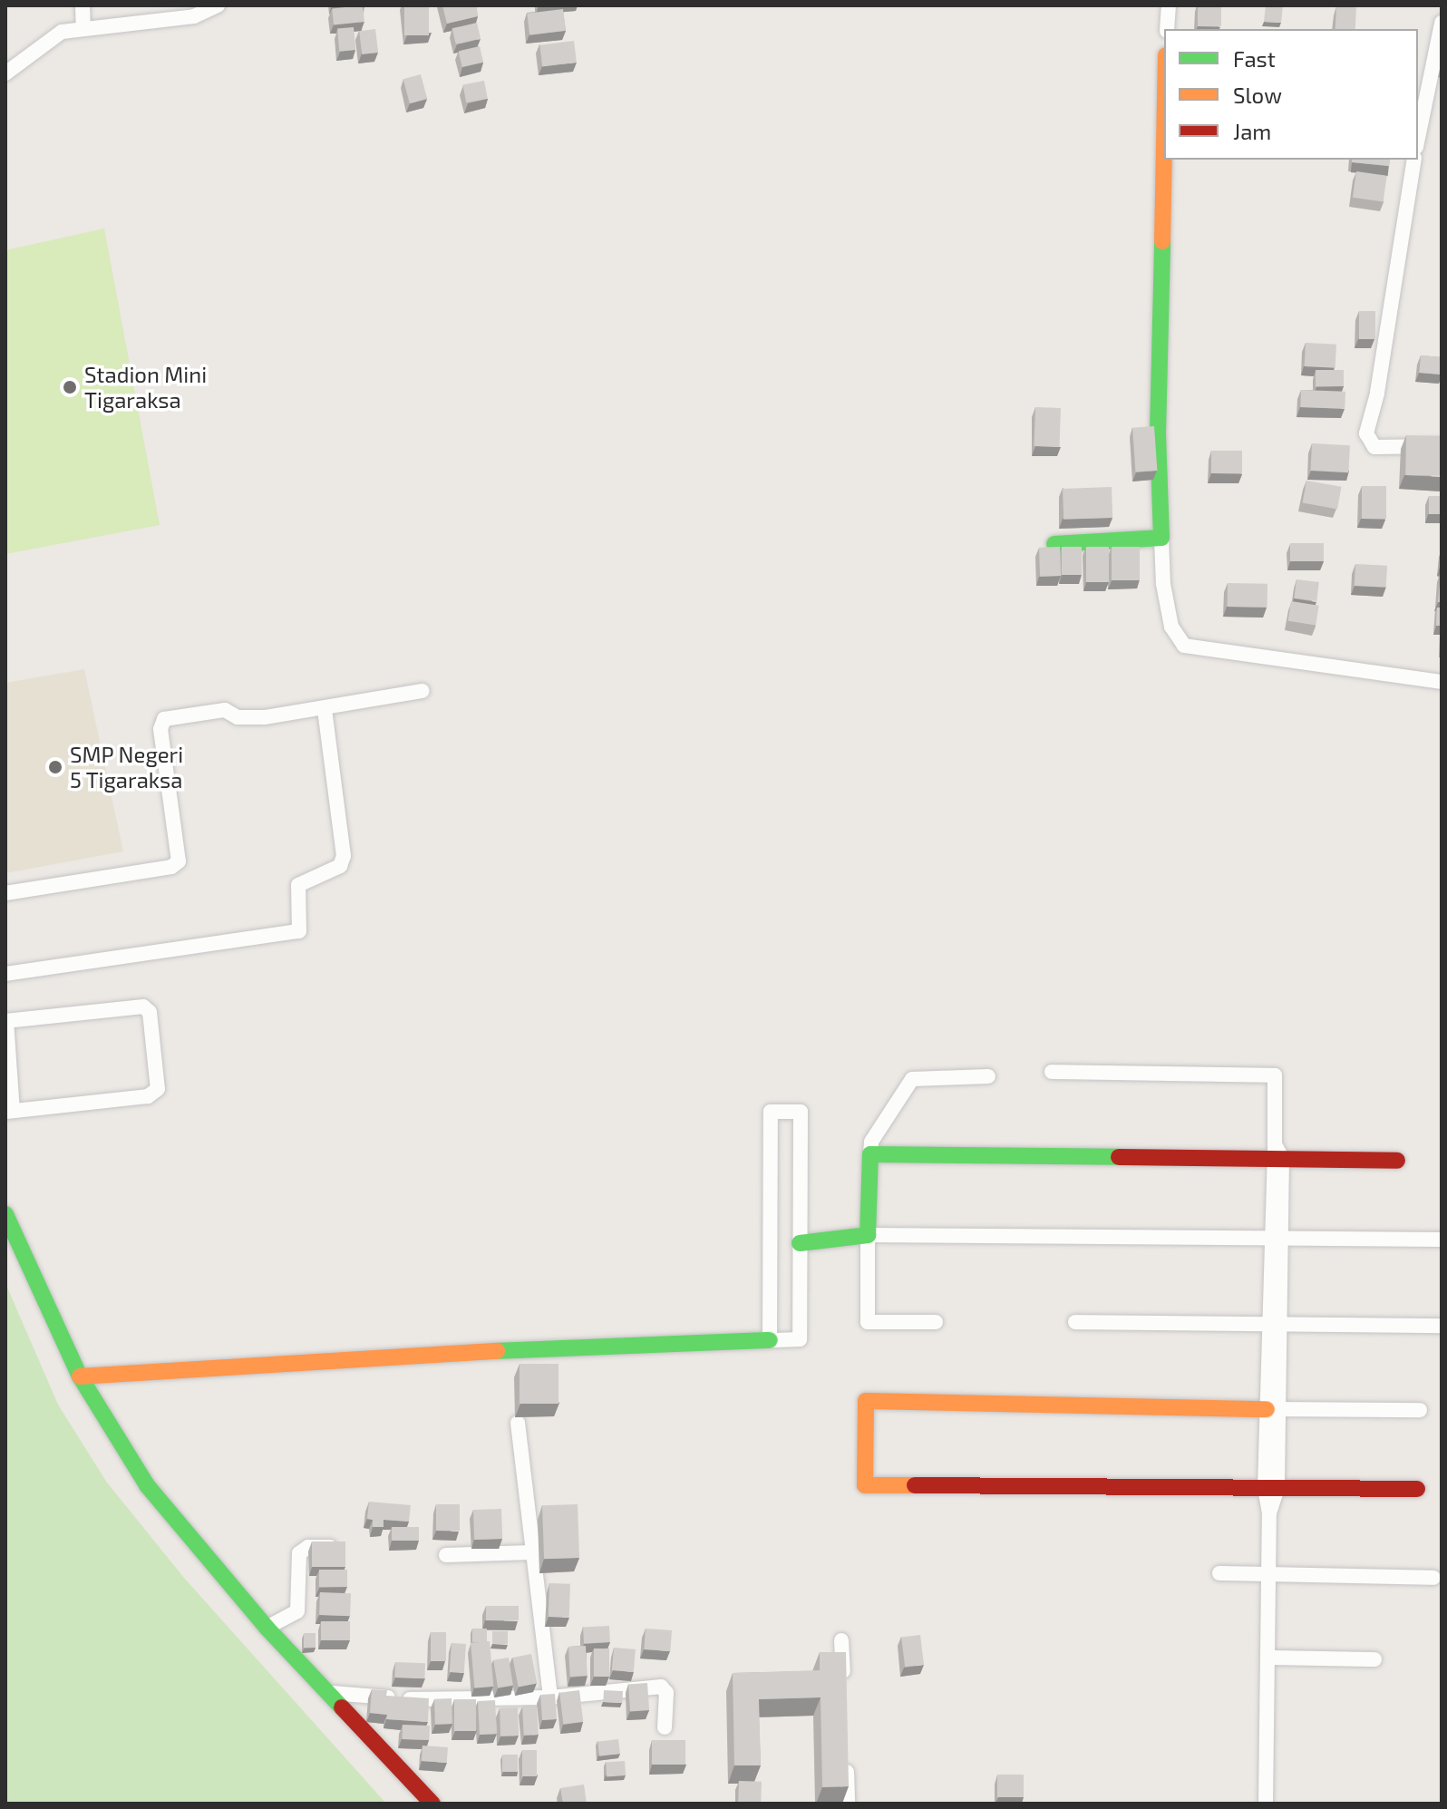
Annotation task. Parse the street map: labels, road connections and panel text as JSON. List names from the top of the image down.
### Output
{
  "places": ["Stadion Mini Tigaraksa", "SMP Negeri 5 Tigaraksa"],
  "legend": ["Fast", "Slow", "Jam"]
}
